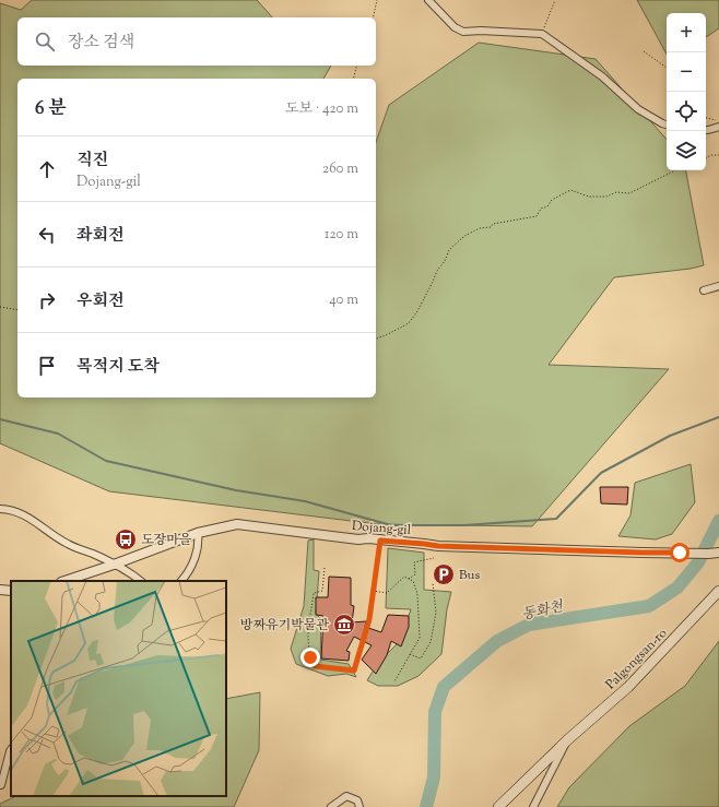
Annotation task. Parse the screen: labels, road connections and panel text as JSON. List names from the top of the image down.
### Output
{
  "streets": {
    "main road": ["Palgongsan-ro"],
    "street": ["Dojang-gil"]
  },
  "water": ["동화천"],
  "places": {
    "bus stop": ["도장마을"],
    "parking": ["Bus"],
    "museum": ["방짜유기박물관"]
  },
  "page": {
    "map_buttons": ["+", "−"],
    "search": "장소 검색",
    "heading": ["6 분", "도보 · 420 m"],
    "list": [
      ["직진", "Dojang-gil", "260 m"],
      ["좌회전", "120 m"],
      ["우회전", "40 m"],
      "목적지 도착"
    ]
  }
}
